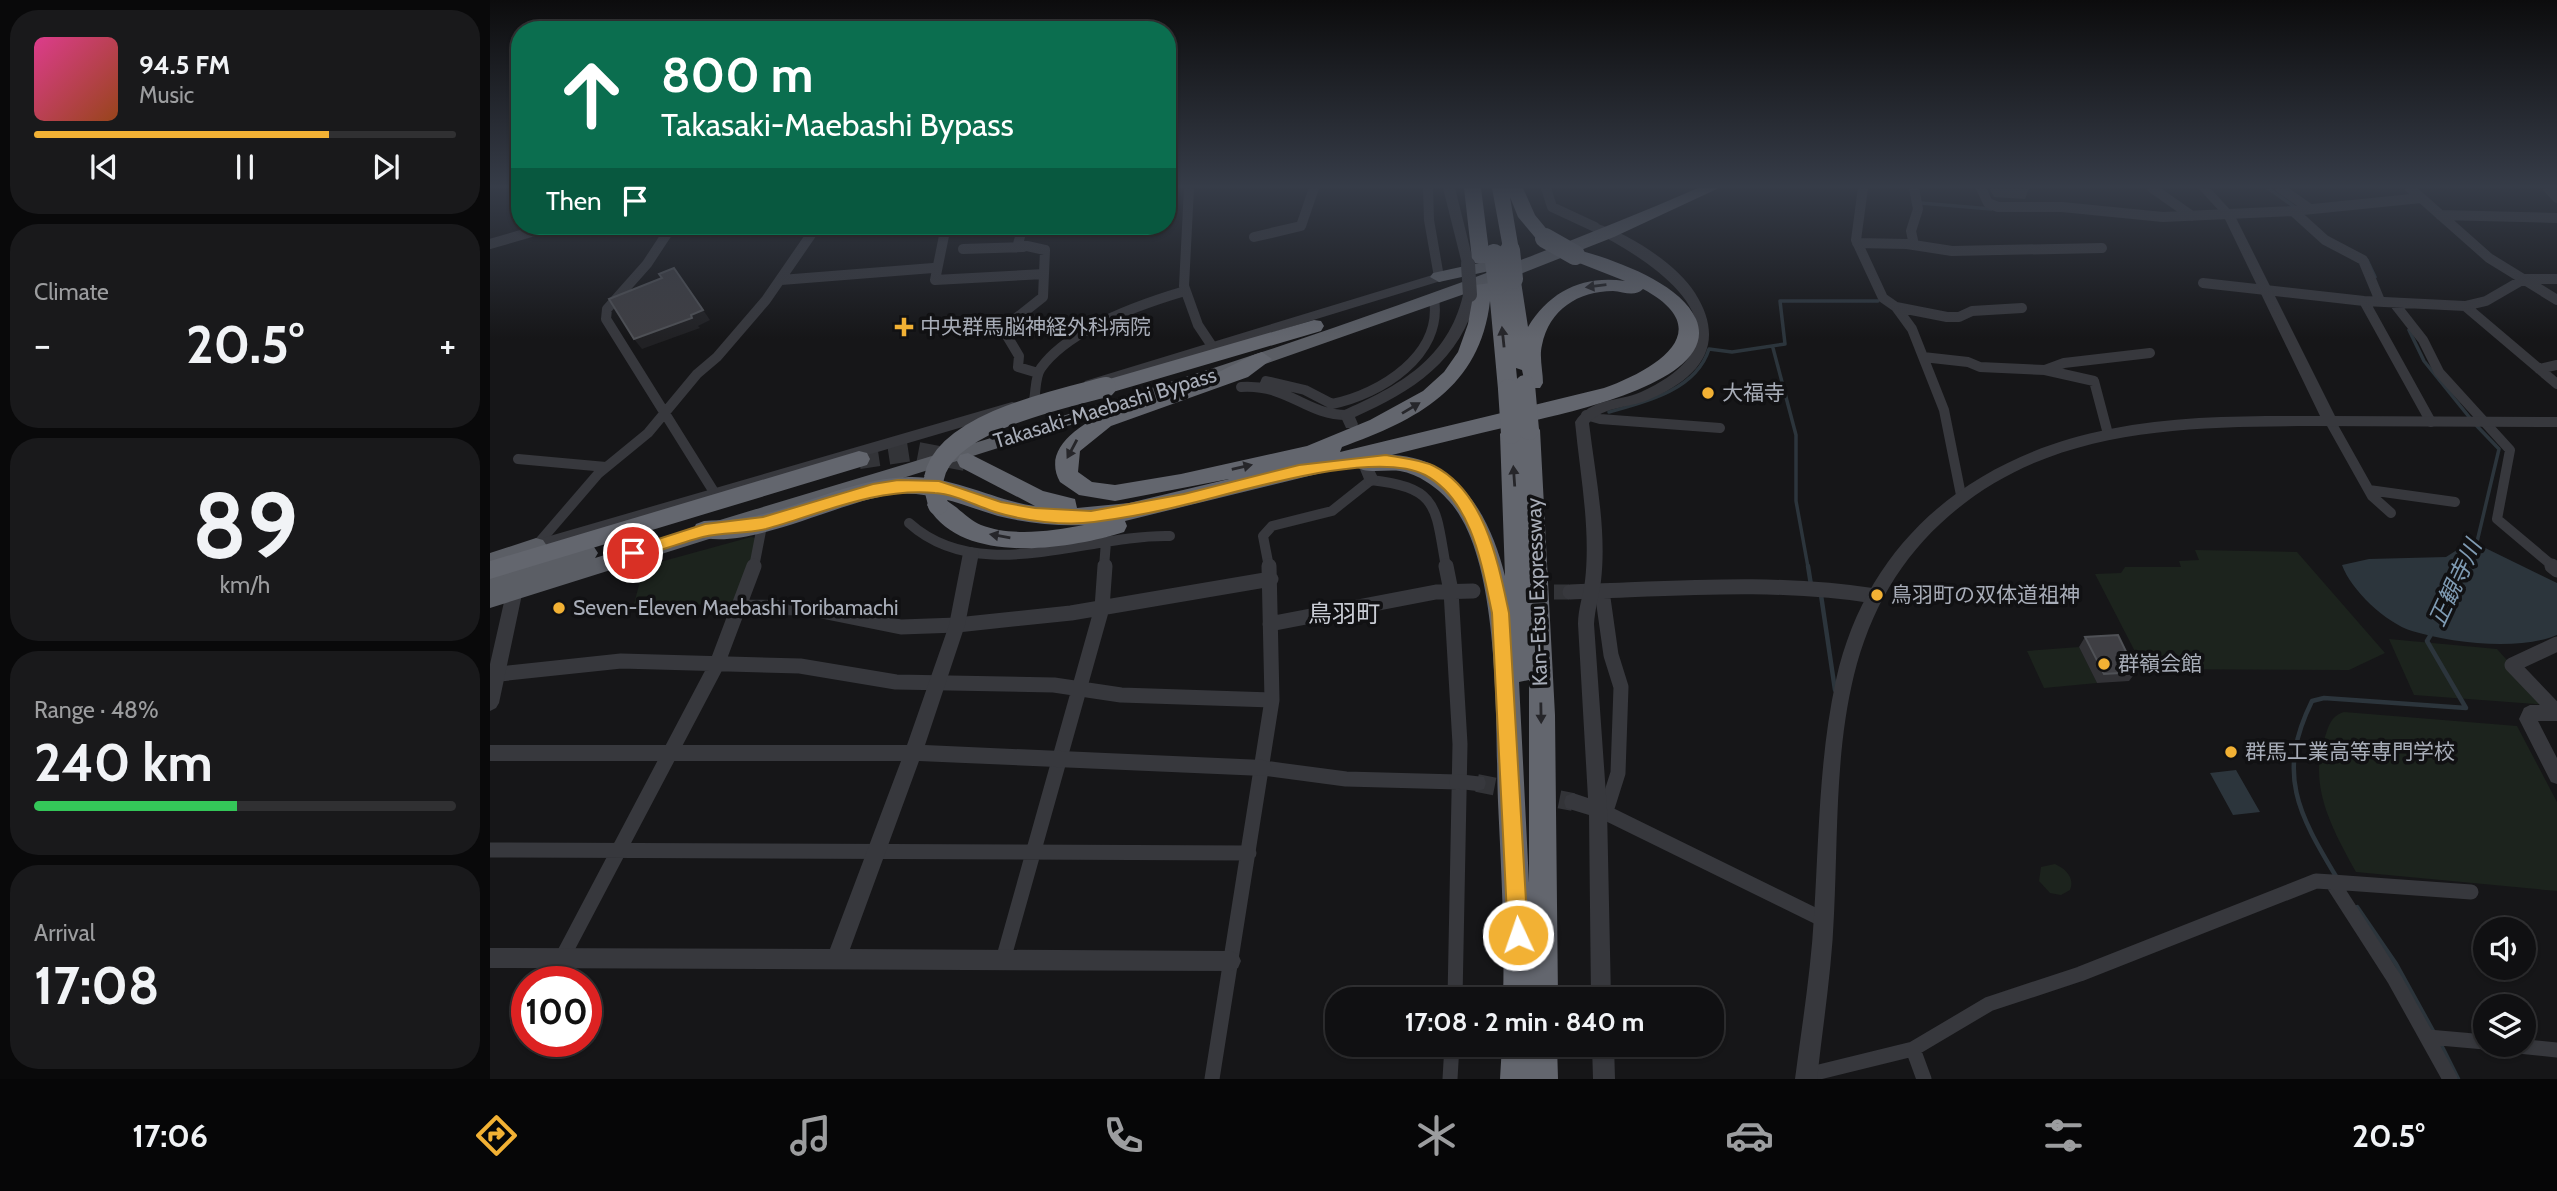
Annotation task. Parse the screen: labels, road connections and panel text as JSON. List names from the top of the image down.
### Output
{
  "streets": {
    "highway": ["Takasaki-Maebashi Bypass", "Kan-Etsu Expressway"]
  },
  "crossings": [
    ["Takasaki-Maebashi Bypass", "Kan-Etsu Expressway"]
  ],
  "districts": ["鳥羽町"],
  "water": ["正観寺川"],
  "places": {
    "health": ["中央群馬脳神経外科病院"],
    "other": [
      "大福寺",
      "鳥羽町の双体道祖神",
      "Seven-Eleven Maebashi Toribamachi",
      "群嶺会館",
      "群馬工業高等専門学校"
    ]
  },
  "page": {
    "turn": ["800 m", "Takasaki-Maebashi Bypass"],
    "song": ["94.5 FM", "Music"],
    "then": "Then",
    "tile": [
      "Climate",
      ["89", "km/h"],
      ["Range · 48%", "240 km"],
      ["Arrival", "17:08"]
    ],
    "heat": ["−", "20.5°", "+"],
    "limit": "100",
    "trip": "17:08 · 2 min · 840 m",
    "tabs": ["17:06", "20.5°"]
  }
}
